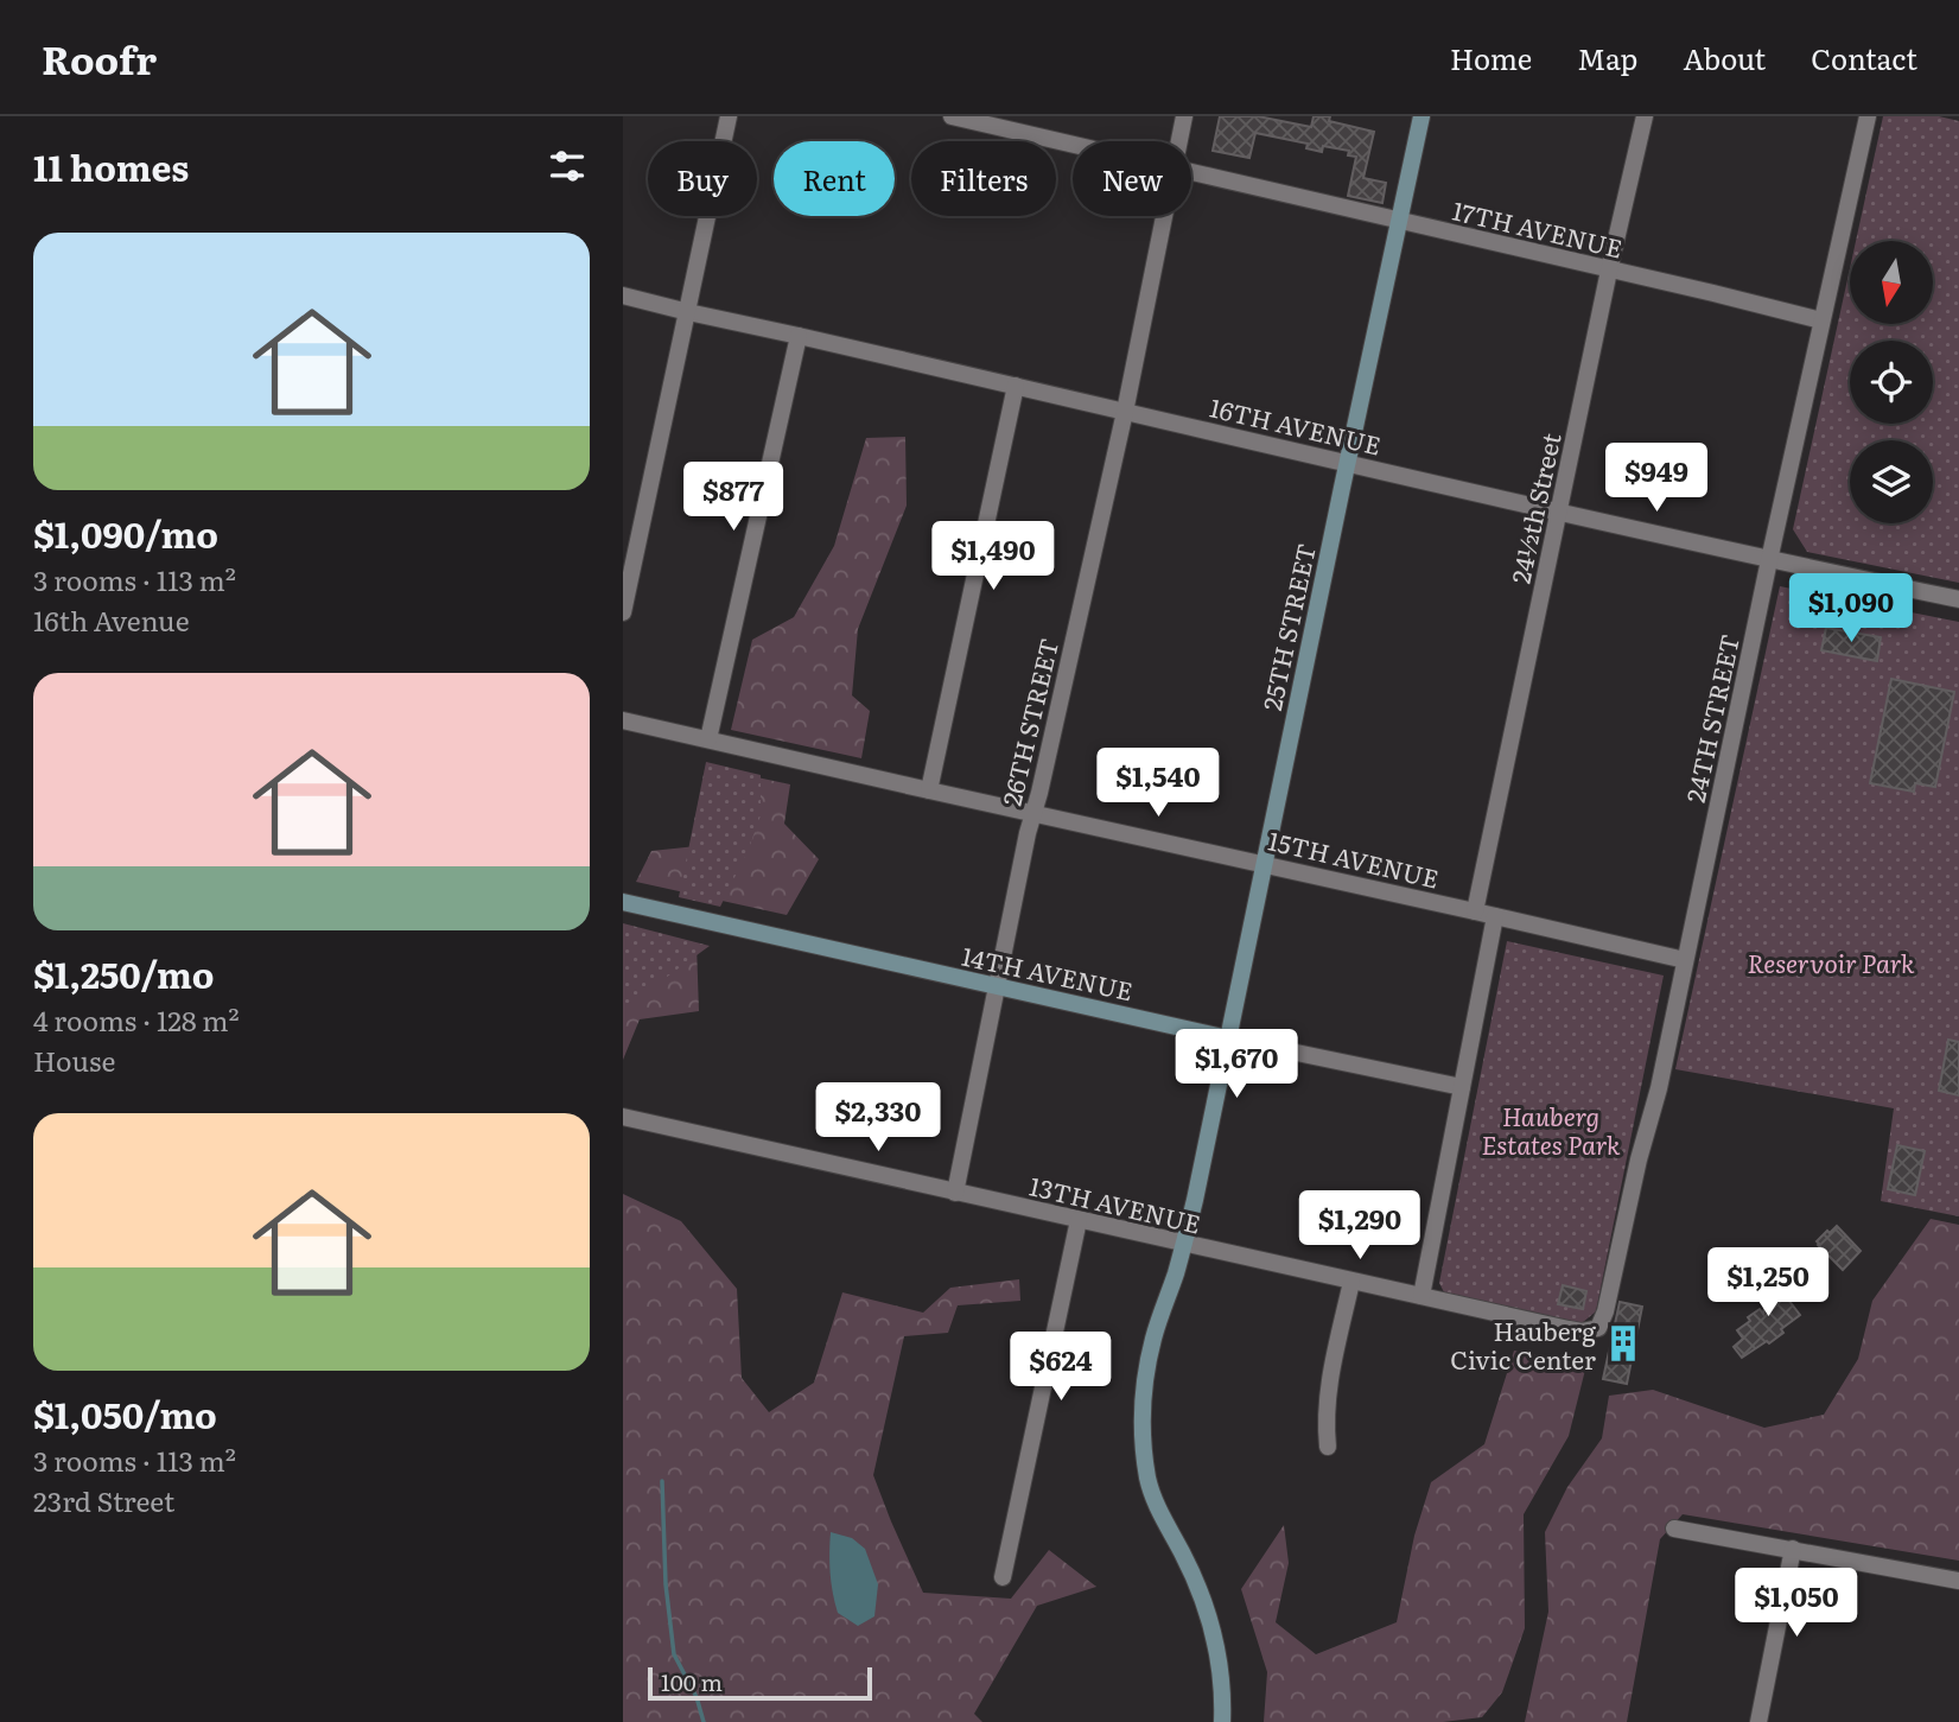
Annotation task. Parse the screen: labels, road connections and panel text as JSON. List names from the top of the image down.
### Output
{
  "streets": {
    "street": [
      "17TH AVENUE",
      "16TH AVENUE",
      "24½th Street",
      "25TH STREET",
      "24TH STREET",
      "26TH STREET",
      "15TH AVENUE",
      "14TH AVENUE",
      "13TH AVENUE"
    ]
  },
  "crossings": [
    ["17TH AVENUE", "24½th Street"],
    ["17TH AVENUE", "25TH STREET"],
    ["17TH AVENUE", "24TH STREET"],
    ["16TH AVENUE", "24½th Street"],
    ["16TH AVENUE", "25TH STREET"],
    ["16TH AVENUE", "24TH STREET"],
    ["16TH AVENUE", "26TH STREET"],
    ["24½th Street", "15TH AVENUE"],
    ["25TH STREET", "15TH AVENUE"],
    ["25TH STREET", "14TH AVENUE"],
    ["25TH STREET", "13TH AVENUE"],
    ["24TH STREET", "15TH AVENUE"],
    ["24TH STREET", "13TH AVENUE"],
    ["26TH STREET", "15TH AVENUE"],
    ["26TH STREET", "14TH AVENUE"],
    ["26TH STREET", "13TH AVENUE"]
  ],
  "parks": ["Reservoir Park", "Hauberg Estates Park"],
  "places": {
    "building": ["Hauberg Civic Center"]
  },
  "scale_bar": "100 m",
  "north": "bottom",
  "page": {
    "header": "Roofr",
    "nav": [
      "Home",
      "Map",
      "About",
      "Contact"
    ],
    "heading": "11 homes",
    "chip": [
      "Buy",
      "Rent",
      "Filters",
      "New"
    ],
    "list": [
      {
        "name": "$1,090/mo",
        "note": "3 rooms · 113 m² · 16th Avenue"
      },
      {
        "name": "$1,250/mo",
        "note": "4 rooms · 128 m² · House"
      },
      {
        "name": "$1,050/mo",
        "note": "3 rooms · 113 m² · 23rd Street"
      }
    ],
    "price": [
      "$949",
      "$877",
      "$1,490",
      "$1,090",
      "$1,540",
      "$1,670",
      "$2,330",
      "$1,290",
      "$1,250",
      "$624",
      "$1,050"
    ],
    "scale": "100 m"
  }
}
